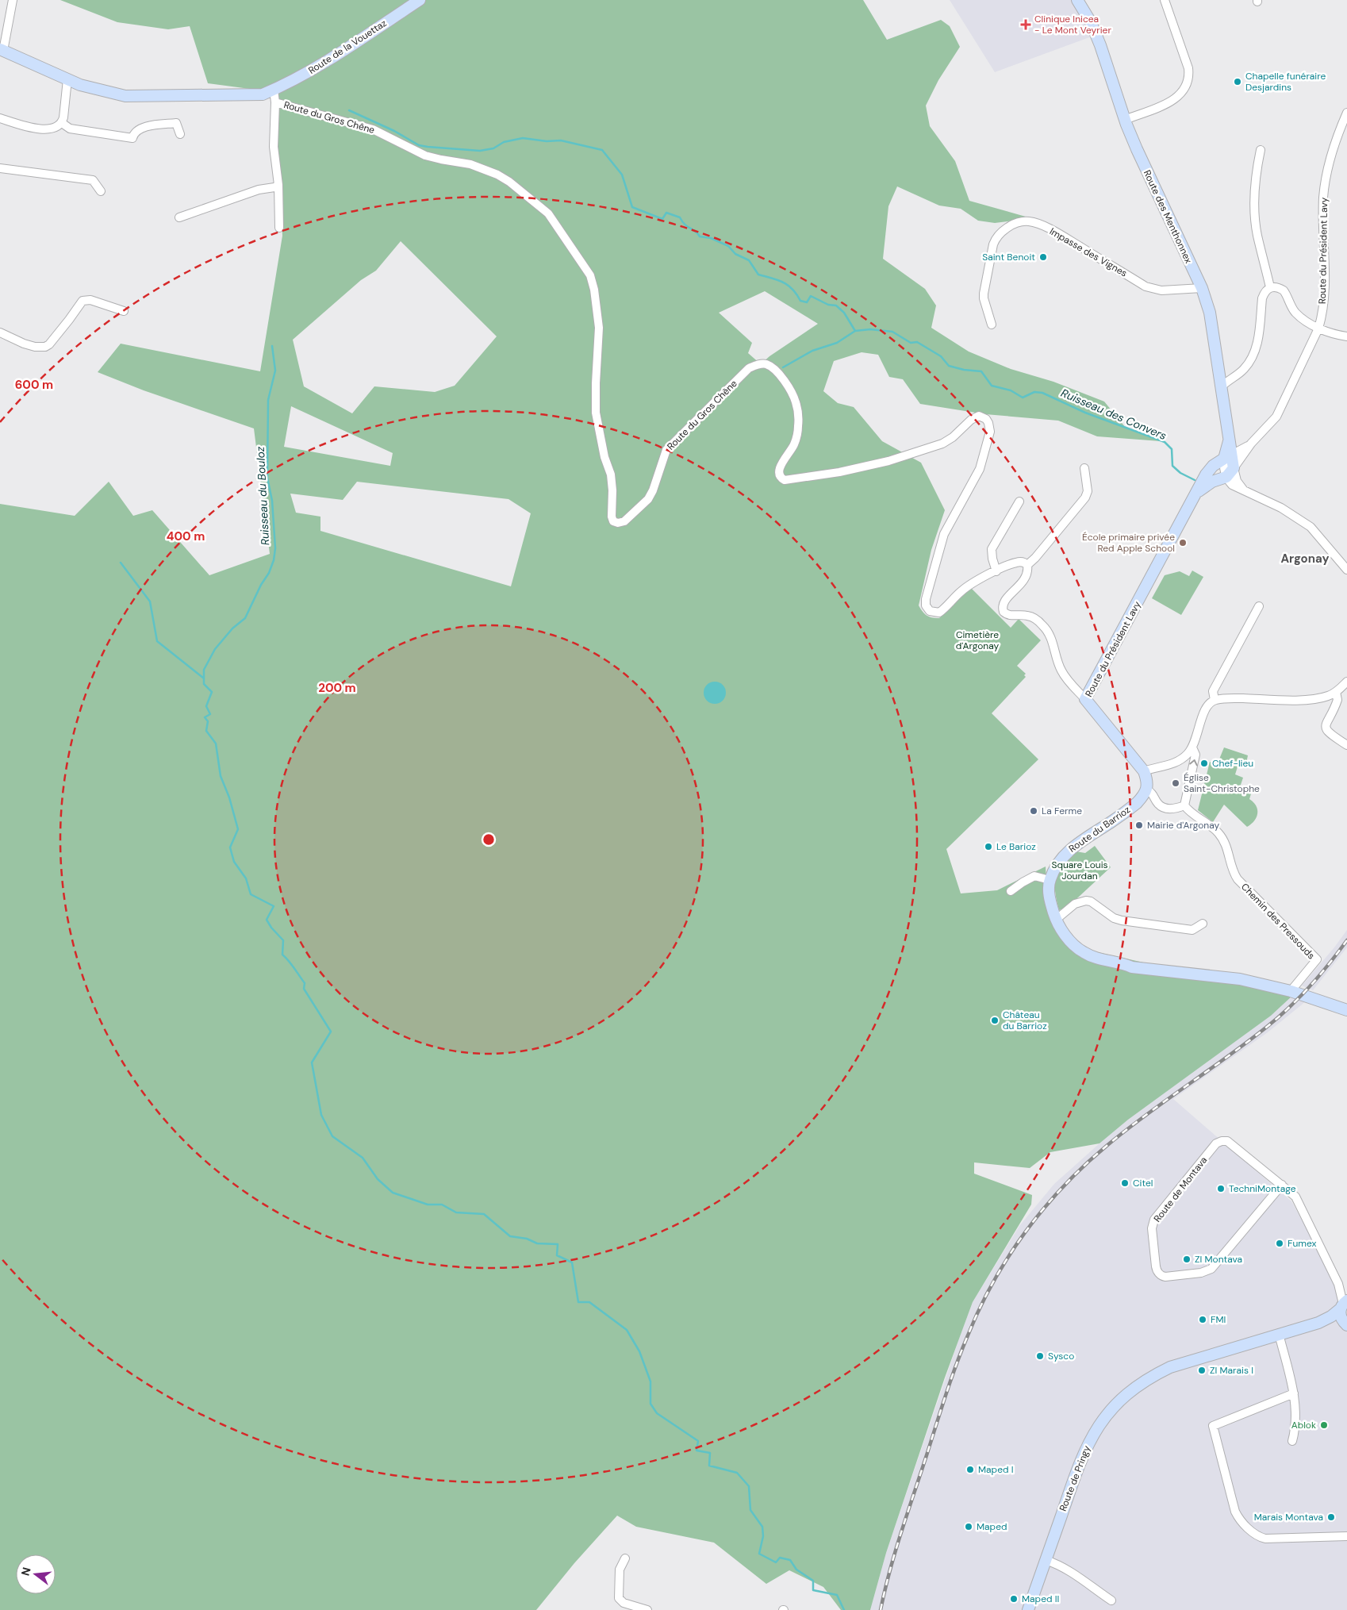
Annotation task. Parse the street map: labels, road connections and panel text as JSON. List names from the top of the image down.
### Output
{
  "streets": {
    "street": [
      "Route de la Vouettaz",
      "Route du Gros Chêne",
      "Route des Menthonnex",
      "Route du Président Lavy",
      "Impasse des Vignes",
      "Route du Barrioz",
      "Chemin des Pressouds",
      "Route de Montava",
      "Route de Pringy"
    ]
  },
  "crossings": [
    ["Route de la Vouettaz", "Route du Gros Chêne"],
    ["Route des Menthonnex", "Route du Président Lavy"],
    ["Route des Menthonnex", "Impasse des Vignes"],
    ["Route du Barrioz", "Chemin des Pressouds"],
    ["Route de Montava", "Route de Pringy"]
  ],
  "districts": ["Argonay"],
  "water": ["Ruisseau des Convers", "Ruisseau du Bouloz"],
  "parks": ["Cimetière d'Argonay", "Square Louis Jourdan"],
  "places": {
    "health": ["Clinique Inicea - Le Mont Veyrier"],
    "other": [
      "Chapelle funéraire Desjardins",
      "Saint Benoit",
      "École primaire privée Red Apple School",
      "Chef-lieu",
      "Église Saint-Christophe",
      "La Ferme",
      "Mairie d'Argonay",
      "Le Barioz",
      "Château du Barrioz",
      "Citel",
      "TechniMontage",
      "Fumex",
      "ZI Montava",
      "FMI",
      "Sysco",
      "ZI Marais I",
      "Ablok",
      "Maped I",
      "Marais Montava",
      "Maped",
      "Maped II"
    ]
  },
  "north": "left",
  "rings": ["600 m", "400 m", "200 m"]
}
